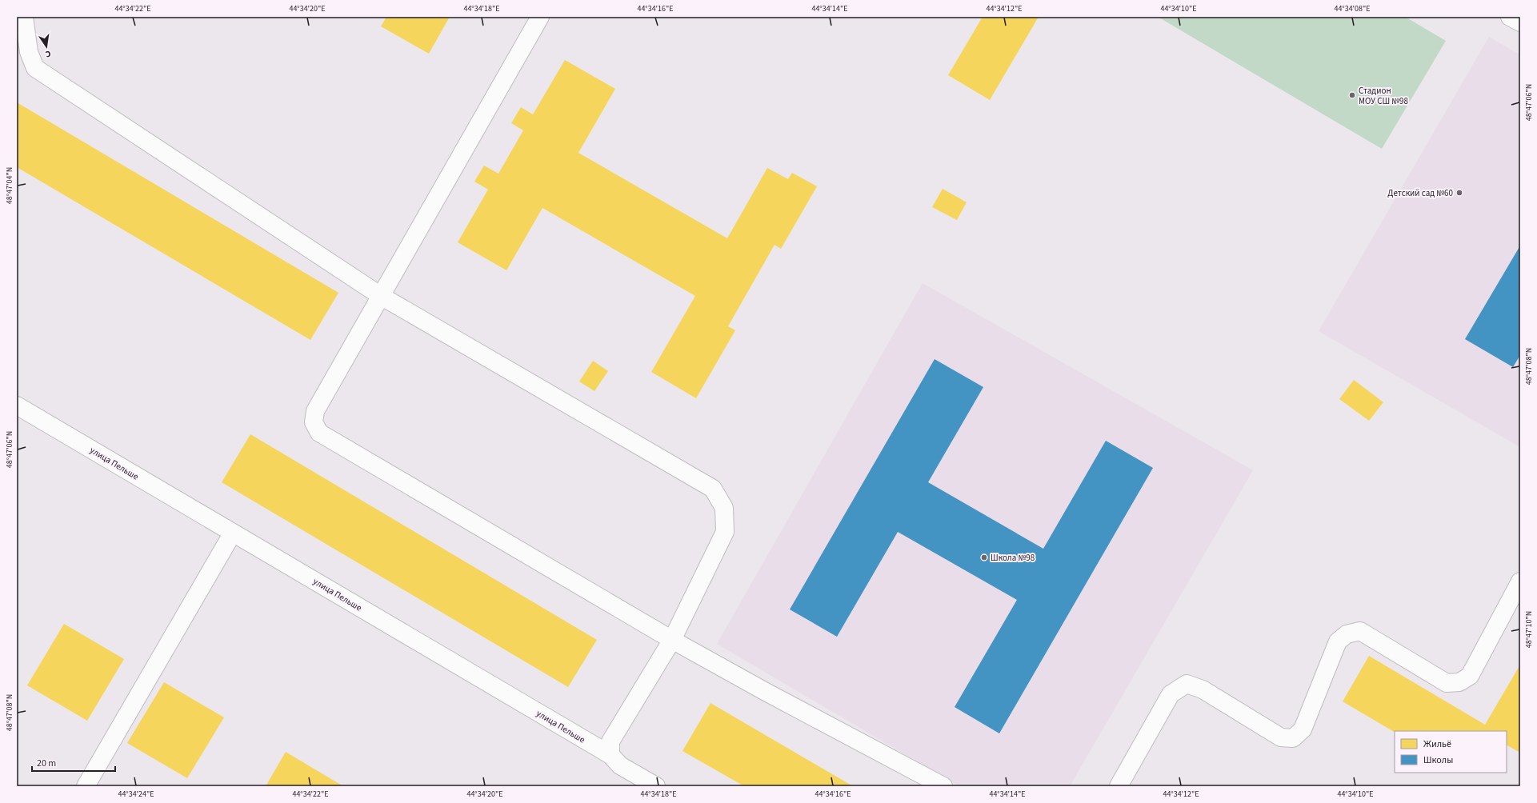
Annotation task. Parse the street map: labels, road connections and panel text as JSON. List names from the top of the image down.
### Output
{
  "streets": {
    "street": ["улица Пельше"]
  },
  "places": ["Стадион МОУ СШ №98", "Детский сад №60", "Школа №98"],
  "legend": ["Жильё", "Школы"],
  "scale_bar": "20 m",
  "north": "bottom",
  "coordinates": [
    "44°34'22\"E",
    "44°34'20\"E",
    "44°34'18\"E",
    "44°34'16\"E",
    "44°34'14\"E",
    "44°34'12\"E",
    "44°34'10\"E",
    "44°34'08\"E",
    "48°47'06\"N",
    "48°47'04\"N",
    "48°47'08\"N",
    "48°47'10\"N",
    "44°34'24\"E"
  ]
}
